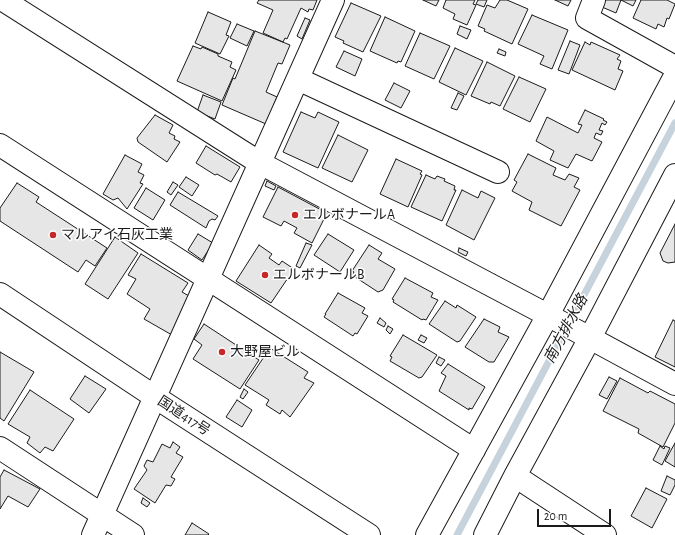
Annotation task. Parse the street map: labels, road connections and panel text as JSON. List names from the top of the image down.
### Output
{
  "streets": {
    "main road": ["国道417号"]
  },
  "water": ["南方排水路"],
  "places": [
    "エルボナールA",
    "マルアイ石灰工業",
    "エルボナールB",
    "大野屋ビル"
  ],
  "scale_bar": "20 m"
}
